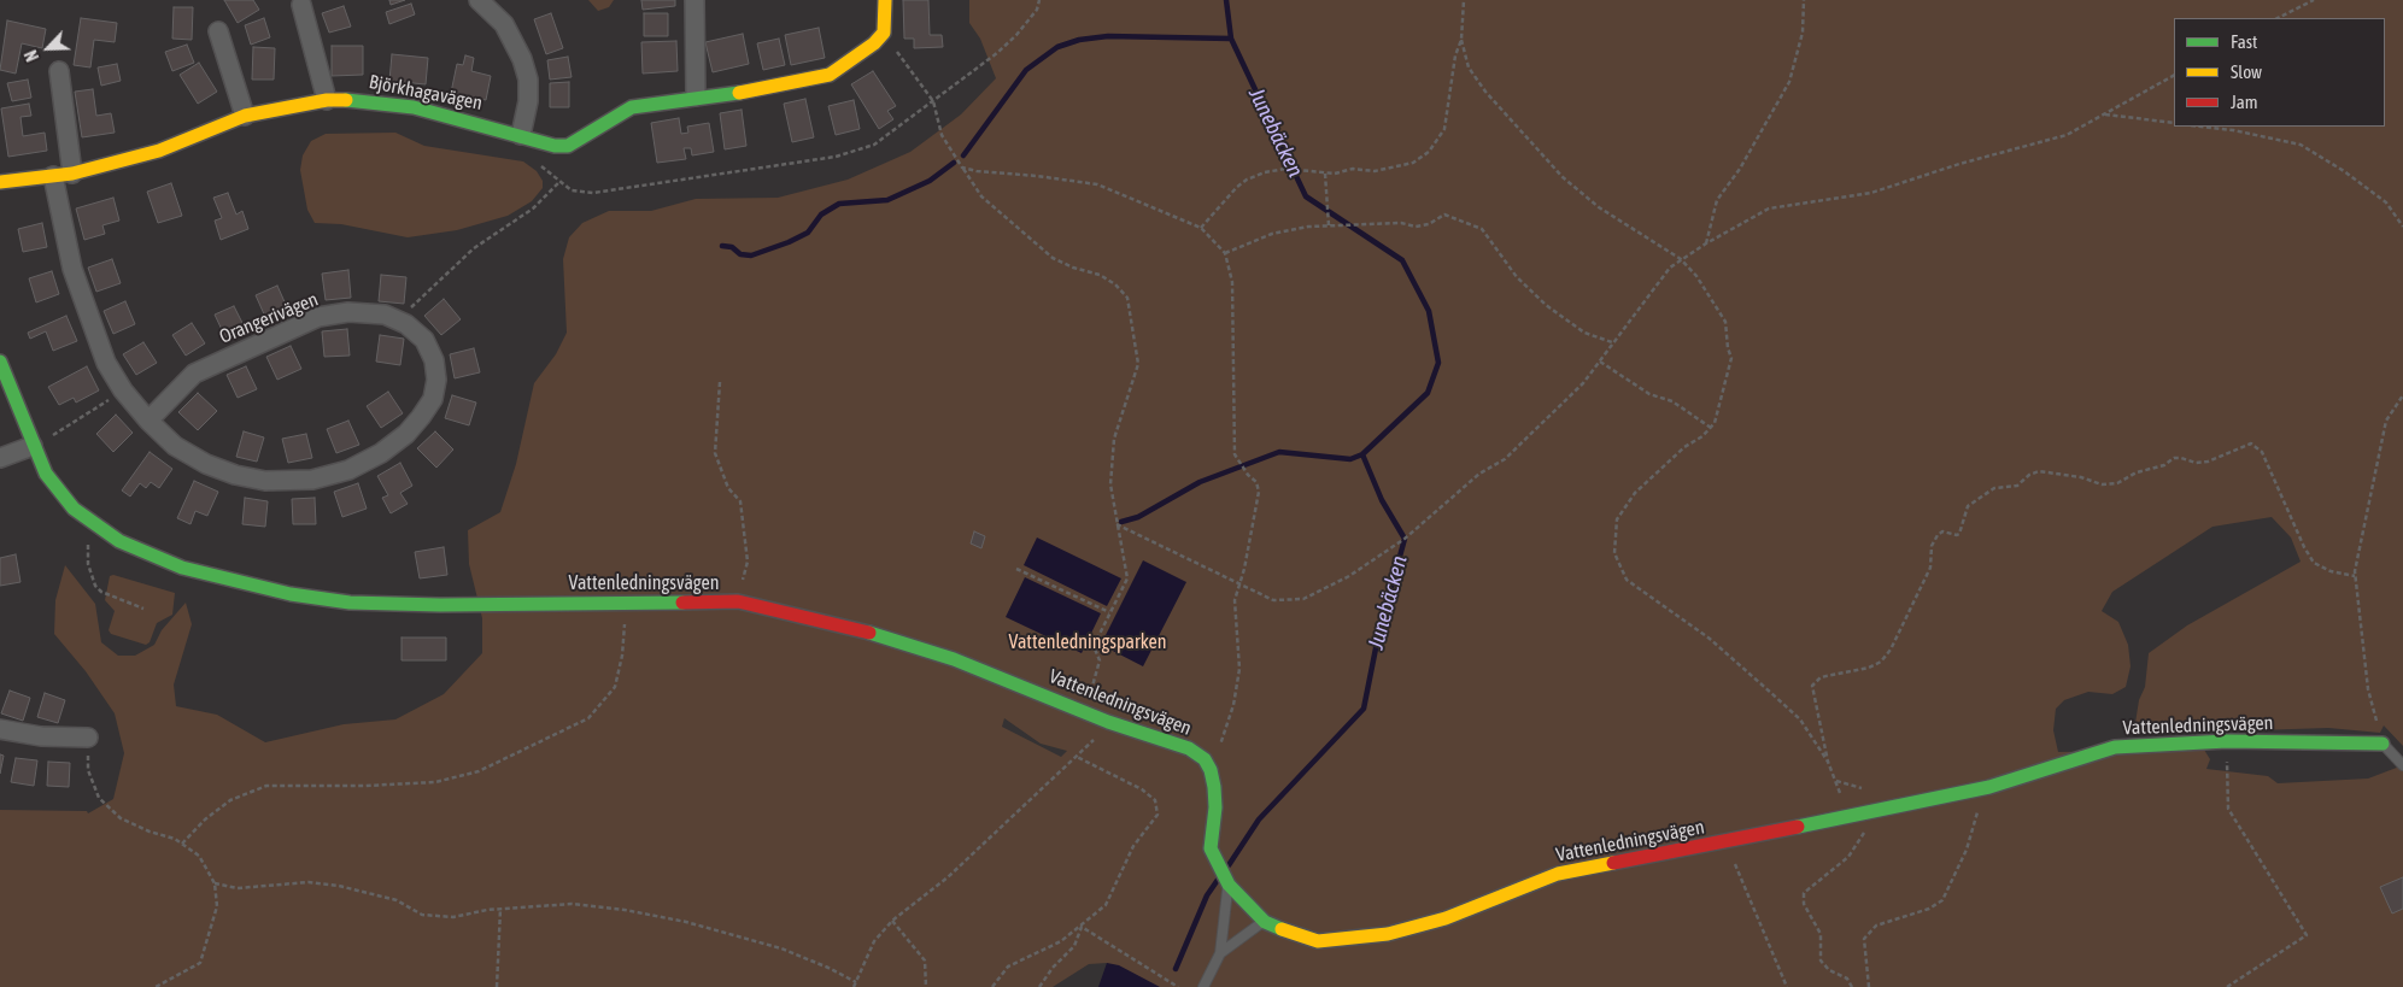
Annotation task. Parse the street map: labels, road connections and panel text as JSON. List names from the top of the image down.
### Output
{
  "streets": {
    "street": ["Björkhagavägen", "Orangerivägen", "Vattenledningsvägen"]
  },
  "crossings": [
    ["Björkhagavägen", "Orangerivägen"]
  ],
  "water": ["Junebäcken"],
  "parks": ["Vattenledningsparken"],
  "legend": ["Fast", "Slow", "Jam"],
  "north": "bottom left"
}
